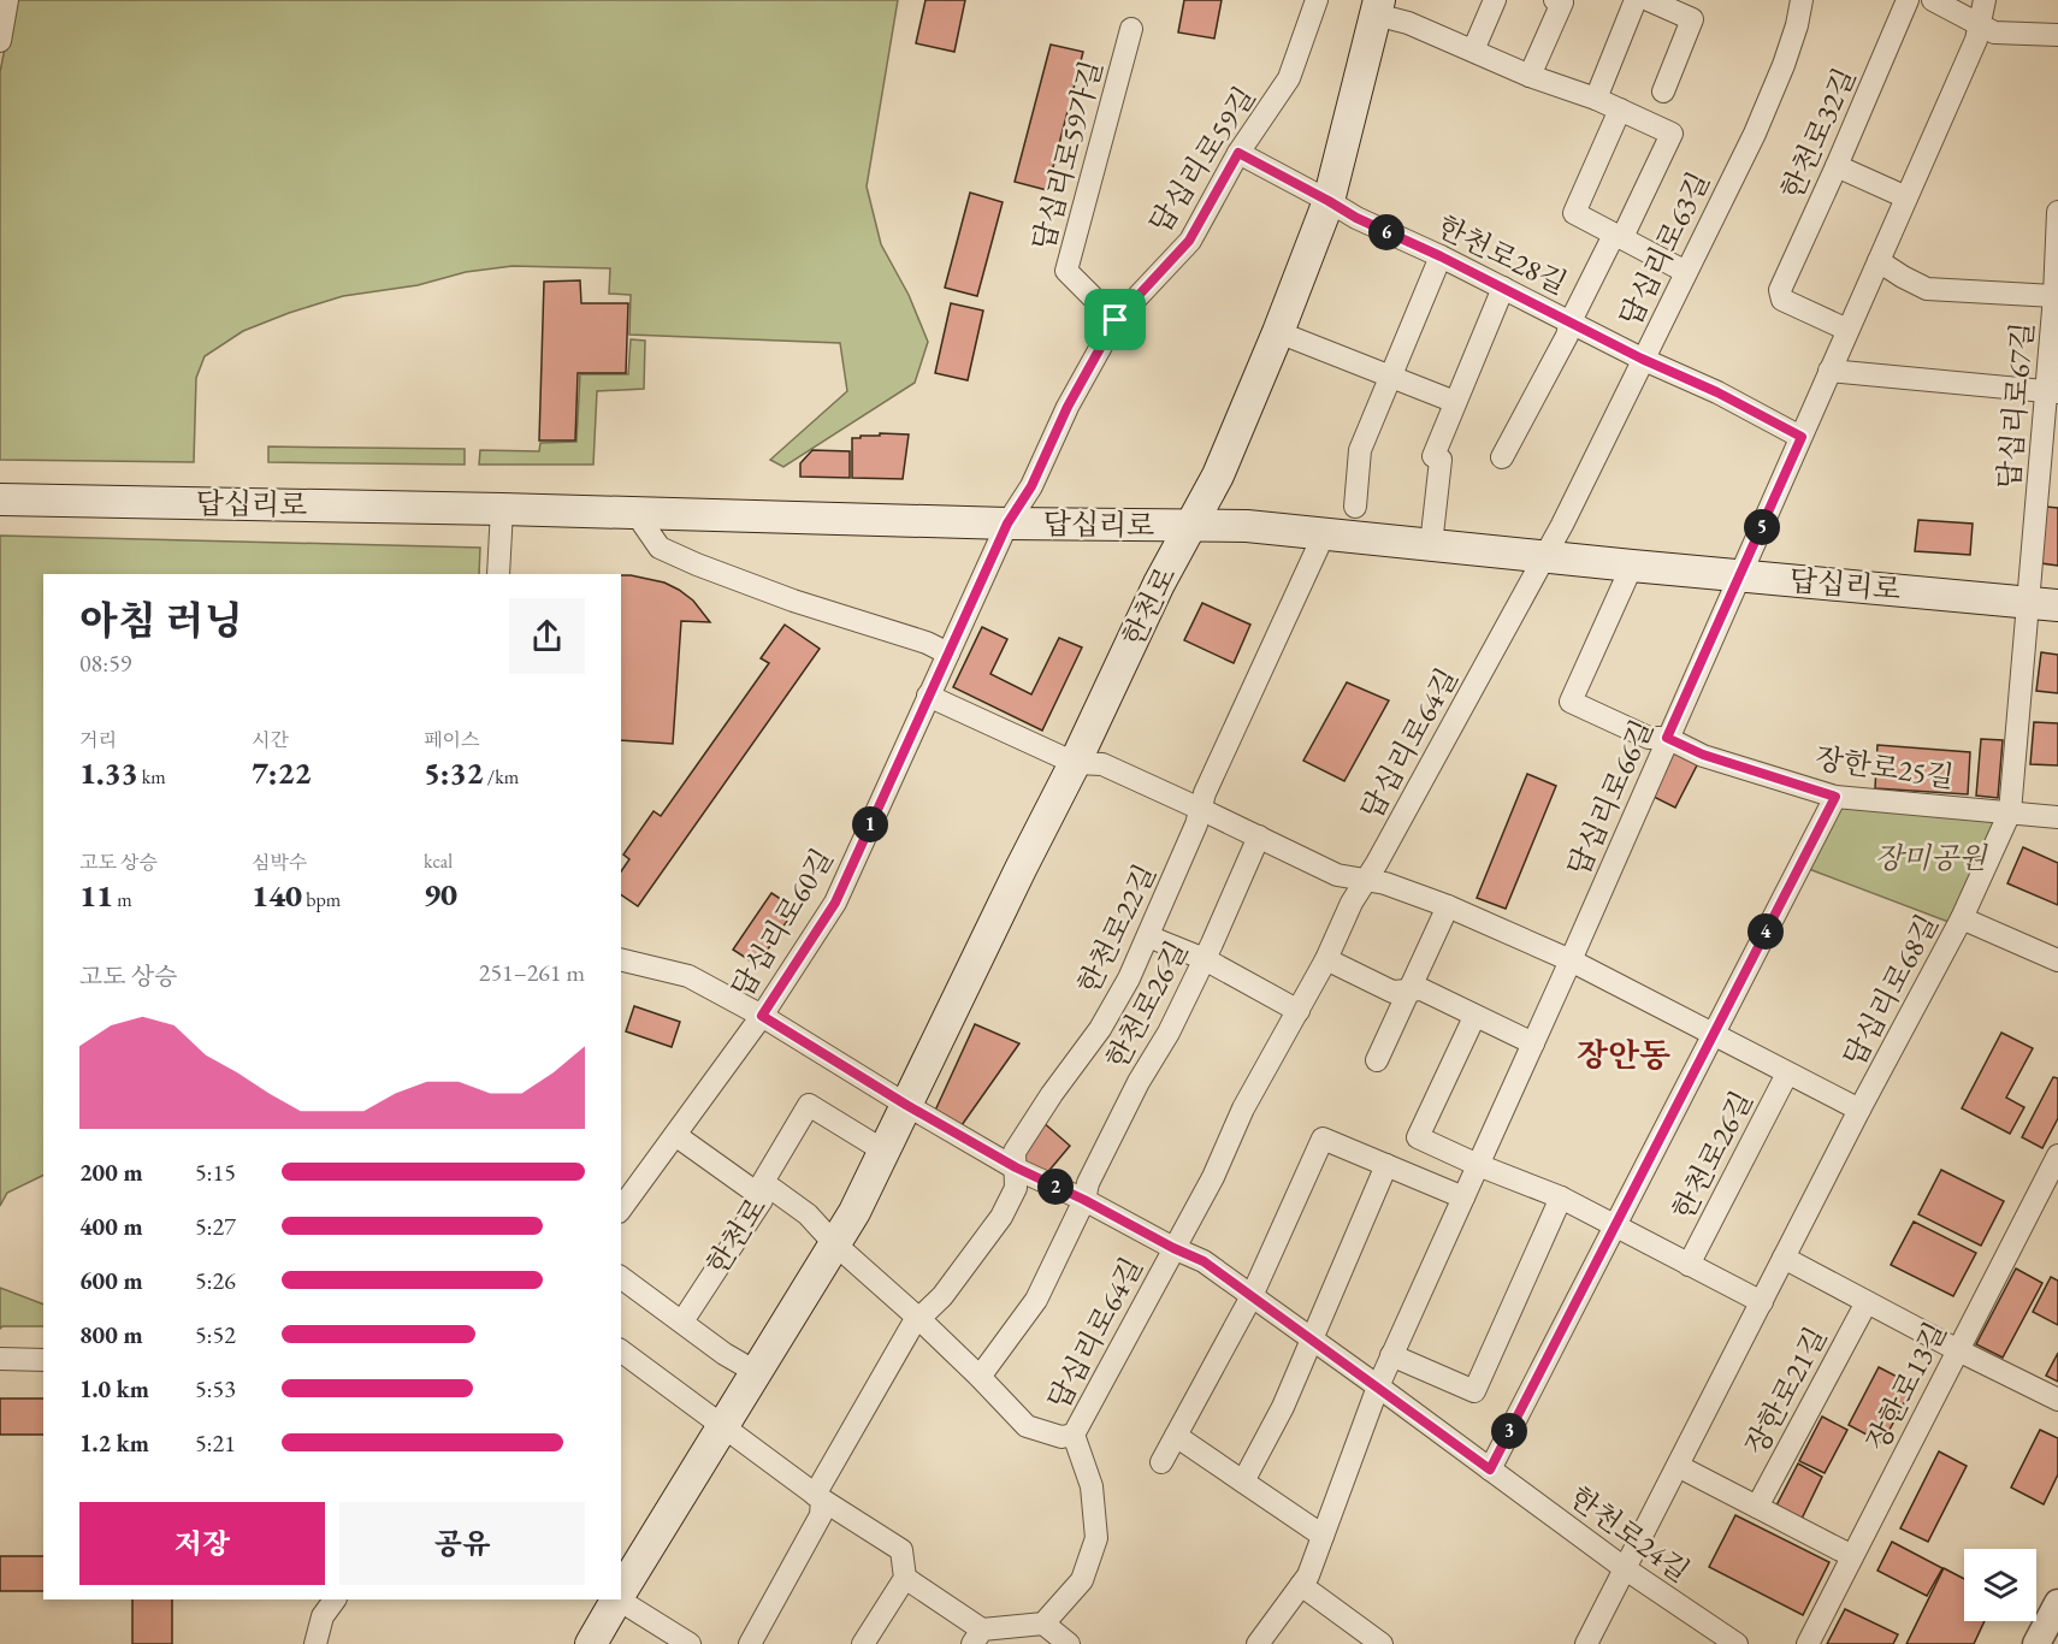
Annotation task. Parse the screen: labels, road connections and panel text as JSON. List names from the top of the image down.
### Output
{
  "streets": {
    "main road": ["답십리로", "한천로"],
    "street": [
      "한천로32길",
      "답십리로59가길",
      "답십리로59길",
      "답십리로63길",
      "한천로28길",
      "답십리로67길",
      "답십리로64길",
      "장한로25길",
      "답십리로66길",
      "답십리로60길",
      "한천로22길",
      "답십리로68길",
      "한천로26길",
      "장한로13길",
      "장한로21길",
      "한천로24길"
    ]
  },
  "crossings": [
    ["한천로32길", "답십리로66길"],
    ["답십리로59가길", "답십리로59길"],
    ["답십리로59길", "한천로28길"],
    ["답십리로59길", "답십리로"],
    ["답십리로59길", "답십리로60길"],
    ["답십리로63길", "한천로28길"],
    ["답십리로63길", "답십리로"],
    ["답십리로63길", "답십리로64길"],
    ["한천로28길", "한천로"],
    ["한천로28길", "답십리로66길"],
    ["답십리로67길", "답십리로"],
    ["답십리로67길", "답십리로68길"],
    ["답십리로", "한천로"],
    ["답십리로", "답십리로64길"],
    ["답십리로", "답십리로66길"],
    ["답십리로", "답십리로60길"],
    ["답십리로", "한천로22길"],
    ["답십리로", "답십리로68길"],
    ["한천로", "한천로26길"],
    ["한천로", "한천로24길"],
    ["답십리로64길", "한천로26길"],
    ["답십리로64길", "한천로24길"],
    ["장한로25길", "답십리로66길"],
    ["장한로25길", "답십리로68길"],
    ["장한로25길", "한천로26길"],
    ["답십리로66길", "한천로26길"],
    ["답십리로66길", "한천로24길"],
    ["한천로22길", "한천로26길"],
    ["한천로22길", "한천로24길"],
    ["답십리로68길", "한천로26길"],
    ["답십리로68길", "한천로24길"],
    ["한천로26길", "한천로24길"]
  ],
  "districts": ["장안동"],
  "parks": ["장미공원"],
  "page": {
    "pins": [
      "6",
      "5",
      "1",
      "4",
      "2",
      "3"
    ],
    "heading": ["아침 러닝", "08:59"],
    "stats": [
      ["거리", "1.33 km"],
      ["시간", "7:22"],
      ["페이스", "5:32 /km"],
      ["고도 상승", "11 m"],
      ["심박수", "140 bpm"],
      ["kcal", "90"]
    ],
    "chart": ["고도 상승", "251–261 m"],
    "list": [
      {
        "name": "200 m",
        "note": "5:15"
      },
      {
        "name": "400 m",
        "note": "5:27"
      },
      {
        "name": "600 m",
        "note": "5:26"
      },
      {
        "name": "800 m",
        "note": "5:52"
      },
      {
        "name": "1.0 km",
        "note": "5:53"
      },
      {
        "name": "1.2 km",
        "note": "5:21"
      }
    ],
    "buttons": ["저장", "공유"]
  }
}
